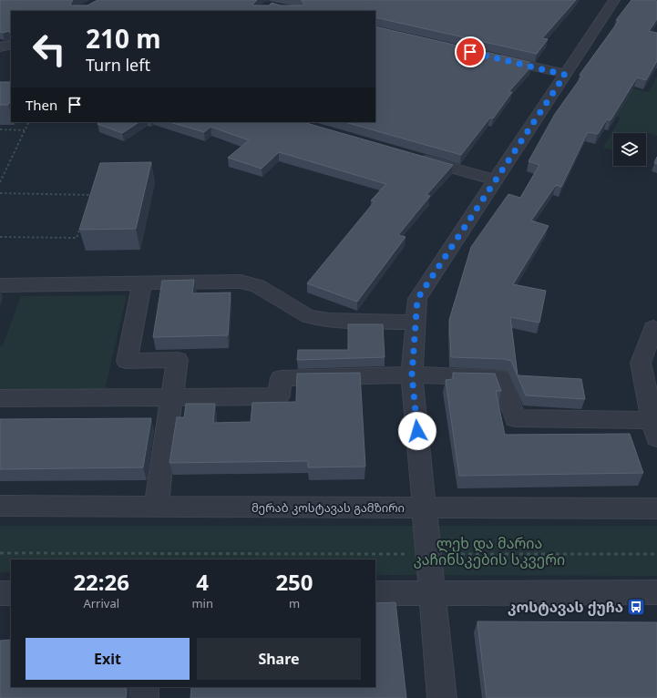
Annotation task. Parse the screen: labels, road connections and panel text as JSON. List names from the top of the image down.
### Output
{
  "streets": {
    "street": ["მერაბ კოსტავას გამზირი"]
  },
  "parks": ["ლეხ და მარია კაჩინსკების სკვერი"],
  "places": {
    "bus stop": ["კოსტავას ქუჩა"]
  },
  "page": {
    "turn": ["210 m", "Turn left"],
    "then": "Then",
    "eta": [
      "22:26",
      "Arrival",
      "4",
      "min",
      "250",
      "m"
    ],
    "buttons": ["Exit", "Share"]
  }
}
